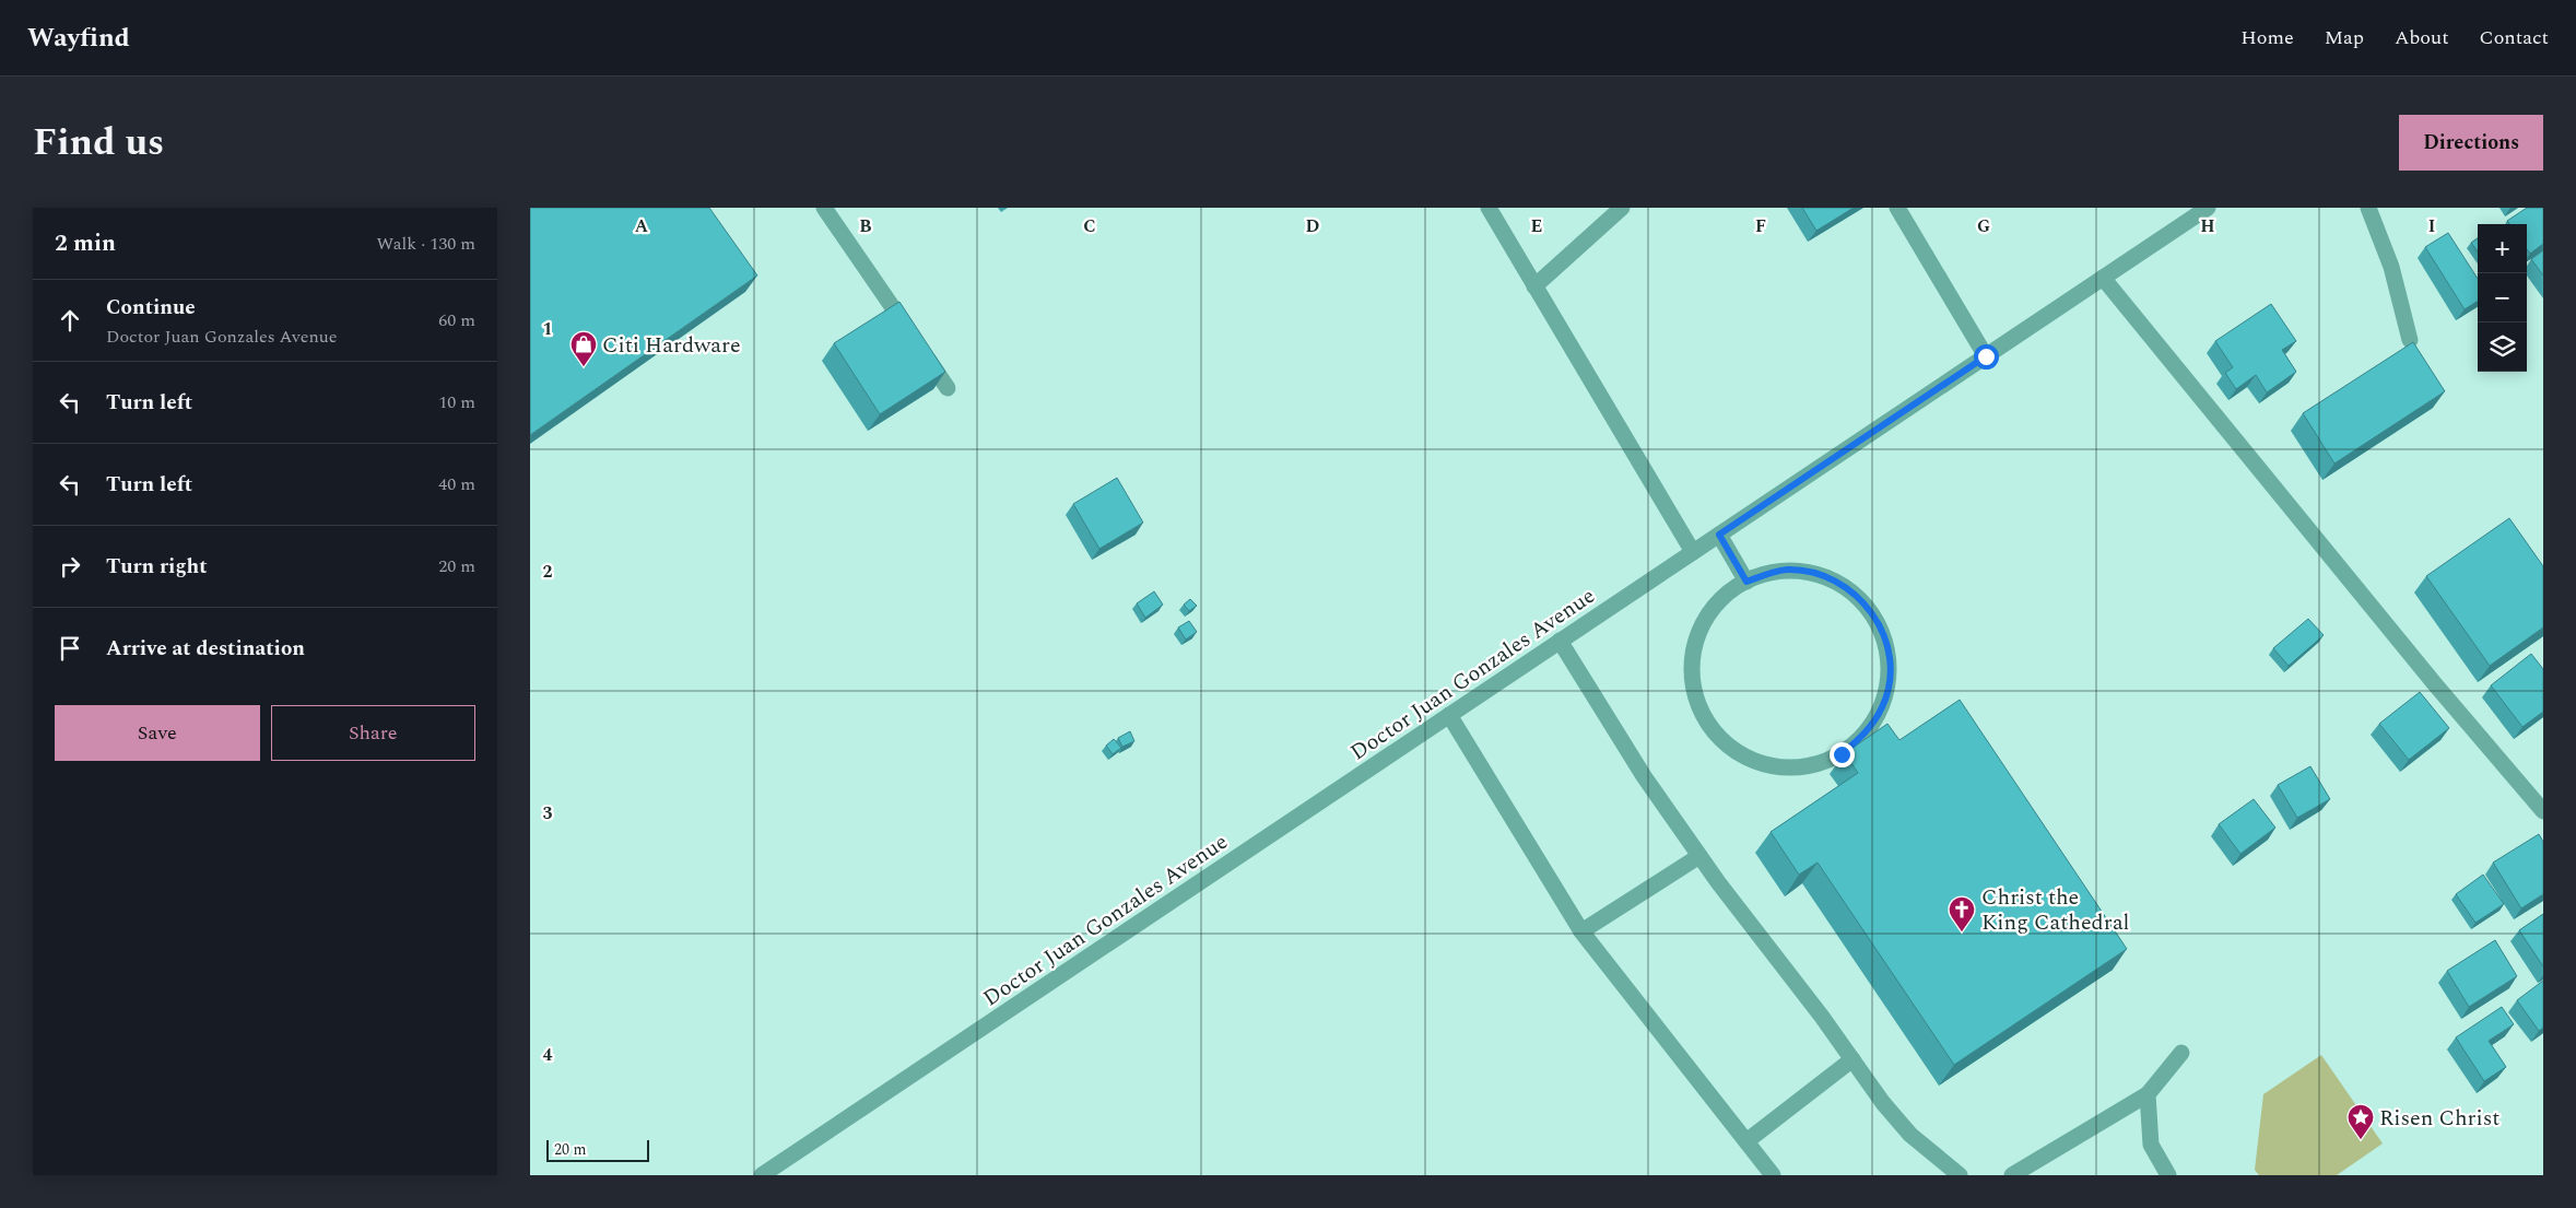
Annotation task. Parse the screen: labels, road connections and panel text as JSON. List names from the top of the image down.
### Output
{
  "streets": {
    "street": ["Doctor Juan Gonzales Avenue"]
  },
  "places": {
    "shop": ["Citi Hardware"],
    "church": ["Christ the King Cathedral"],
    "place": ["Risen Christ"]
  },
  "scale_bar": "20 m",
  "page": {
    "header": "Wayfind",
    "nav": [
      "Home",
      "Map",
      "About",
      "Contact"
    ],
    "title": "Find us",
    "buttons": [
      "Directions",
      ["Save", "Share"]
    ],
    "heading": ["2 min", "Walk · 130 m"],
    "map_buttons": ["+", "−"],
    "list": [
      ["Continue", "Doctor Juan Gonzales Avenue", "60 m"],
      ["Turn left", "10 m"],
      ["Turn left", "40 m"],
      ["Turn right", "20 m"],
      "Arrive at destination"
    ],
    "scale": "20 m"
  },
  "grid": {
    "columns": [
      "A",
      "B",
      "C",
      "D",
      "E",
      "F",
      "G",
      "H",
      "I"
    ],
    "rows": [
      "1",
      "2",
      "3",
      "4"
    ]
  }
}
